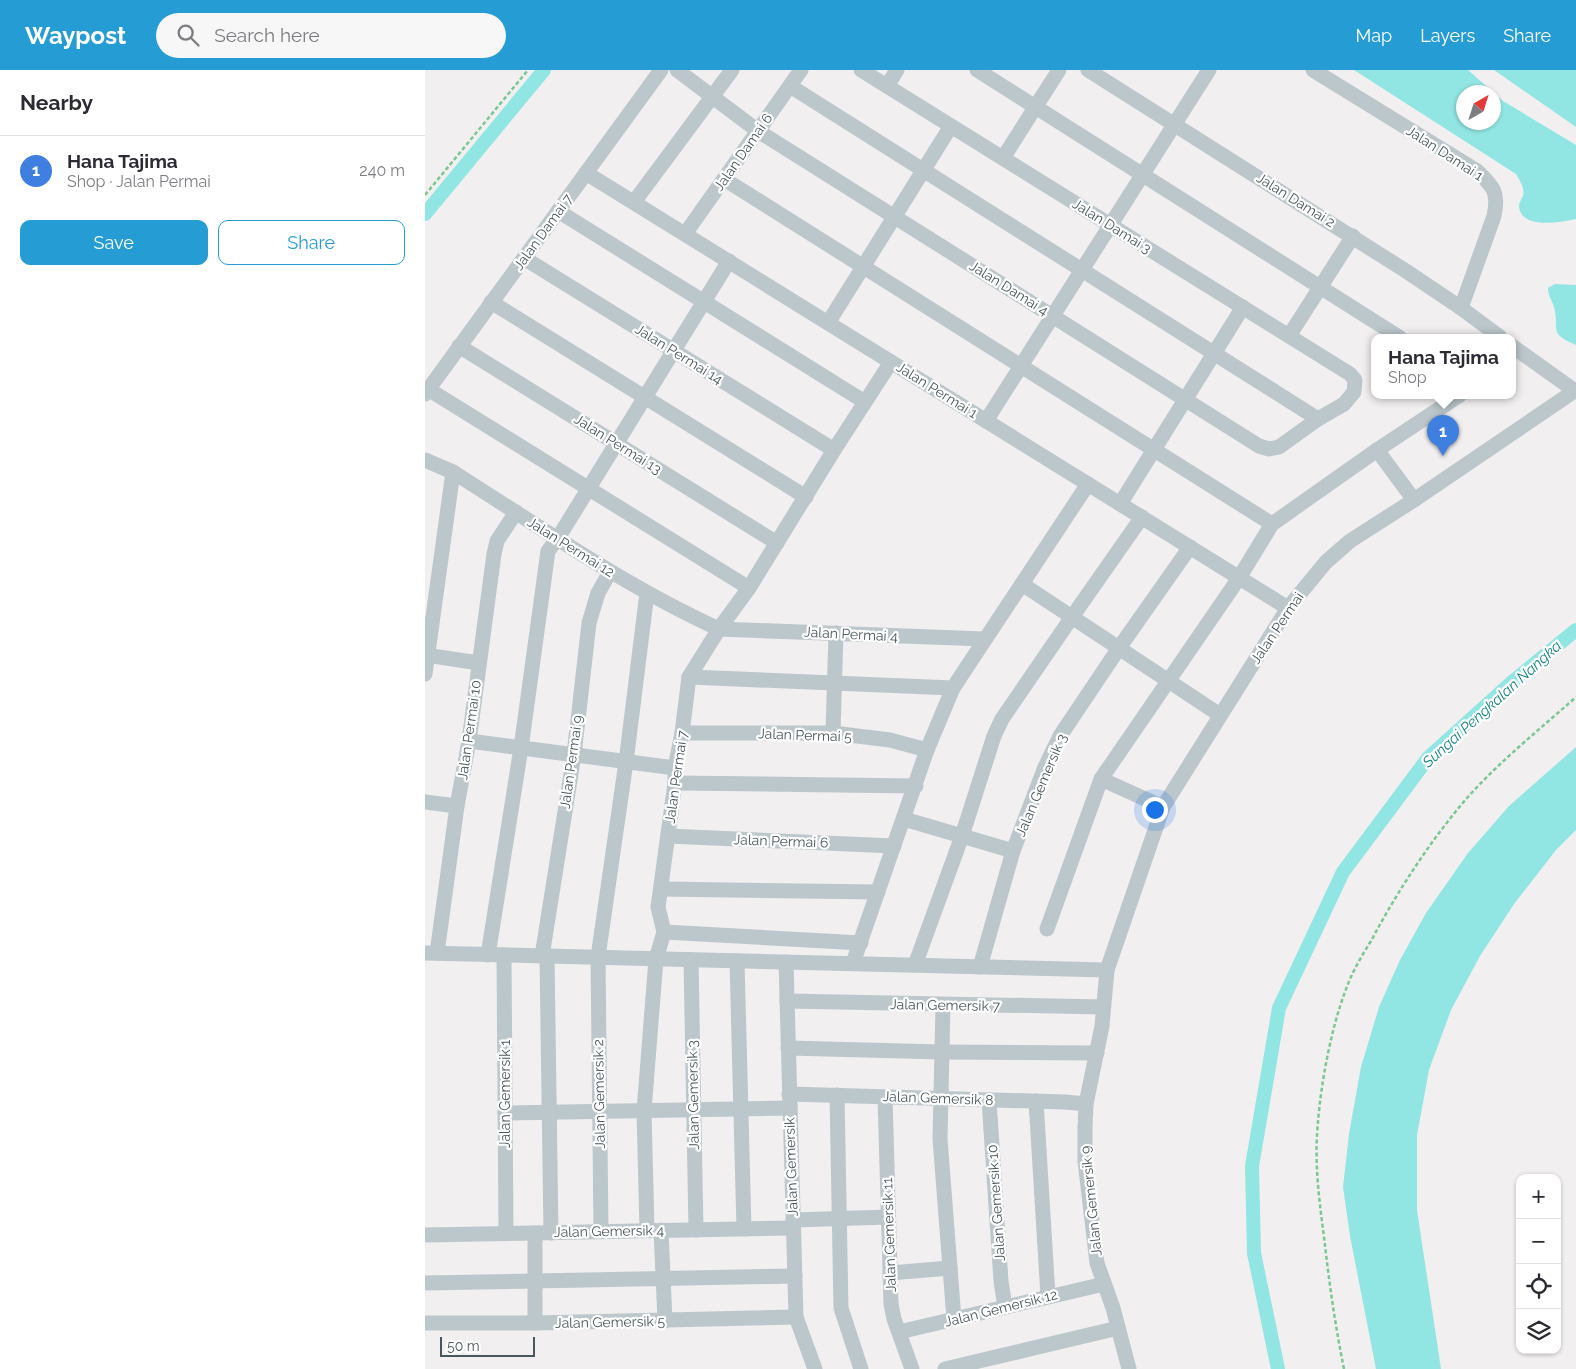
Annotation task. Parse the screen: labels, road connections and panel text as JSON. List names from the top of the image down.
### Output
{
  "streets": {
    "street": [
      "Jalan Damai 6",
      "Jalan Damai 1",
      "Jalan Damai 2",
      "Jalan Damai 3",
      "Jalan Damai 7",
      "Jalan Damai 4",
      "Jalan Permai 14",
      "Jalan Permai 1",
      "Jalan Permai 13",
      "Jalan Permai 12",
      "Jalan Permai",
      "Jalan Permai 4",
      "Jalan Permai 10",
      "Jalan Permai 5",
      "Jalan Permai 9",
      "Jalan Permai 7",
      "Jalan Gemersik 3",
      "Jalan Permai 6",
      "Jalan Gemersik 7",
      "Jalan Gemersik 1",
      "Jalan Gemersik 2",
      "Jalan Gemersik 8",
      "Jalan Gemersik",
      "Jalan Gemersik 9",
      "Jalan Gemersik 10",
      "Jalan Gemersik 4",
      "Jalan Gemersik 11",
      "Jalan Gemersik 12",
      "Jalan Gemersik 5"
    ]
  },
  "crossings": [
    ["Jalan Damai 6", "Jalan Damai 4"],
    ["Jalan Damai 6", "Jalan Permai 1"],
    ["Jalan Damai 1", "Jalan Damai 2"],
    ["Jalan Damai 3", "Jalan Damai 4"],
    ["Jalan Damai 7", "Jalan Permai 14"],
    ["Jalan Damai 7", "Jalan Permai 1"],
    ["Jalan Damai 7", "Jalan Permai 13"],
    ["Jalan Permai 14", "Jalan Permai 7"],
    ["Jalan Permai 1", "Jalan Permai"],
    ["Jalan Permai 1", "Jalan Permai 7"],
    ["Jalan Permai 1", "Jalan Gemersik 3"],
    ["Jalan Permai 13", "Jalan Permai 7"],
    ["Jalan Permai 12", "Jalan Permai 4"],
    ["Jalan Permai 12", "Jalan Permai 10"],
    ["Jalan Permai 12", "Jalan Permai 9"],
    ["Jalan Permai 12", "Jalan Permai 7"],
    ["Jalan Permai 12", "Jalan Gemersik 2"],
    ["Jalan Permai", "Jalan Gemersik 9"],
    ["Jalan Permai 4", "Jalan Permai 7"],
    ["Jalan Permai 5", "Jalan Permai 7"],
    ["Jalan Permai 9", "Jalan Gemersik 8"],
    ["Jalan Permai 9", "Jalan Gemersik 4"],
    ["Jalan Permai 7", "Jalan Permai 6"],
    ["Jalan Gemersik 3", "Jalan Gemersik 8"],
    ["Jalan Gemersik 3", "Jalan Gemersik 4"],
    ["Jalan Gemersik 7", "Jalan Gemersik"],
    ["Jalan Gemersik 7", "Jalan Gemersik 9"],
    ["Jalan Gemersik 1", "Jalan Gemersik 8"],
    ["Jalan Gemersik 1", "Jalan Gemersik 4"],
    ["Jalan Gemersik 2", "Jalan Gemersik 8"],
    ["Jalan Gemersik 2", "Jalan Gemersik 4"],
    ["Jalan Gemersik 8", "Jalan Gemersik"],
    ["Jalan Gemersik 8", "Jalan Gemersik 9"],
    ["Jalan Gemersik 8", "Jalan Gemersik 10"],
    ["Jalan Gemersik 8", "Jalan Gemersik 11"],
    ["Jalan Gemersik", "Jalan Gemersik 4"],
    ["Jalan Gemersik", "Jalan Gemersik 5"],
    ["Jalan Gemersik 9", "Jalan Gemersik 12"],
    ["Jalan Gemersik 10", "Jalan Gemersik 12"],
    ["Jalan Gemersik 4", "Jalan Gemersik 11"],
    ["Jalan Gemersik 11", "Jalan Gemersik 12"]
  ],
  "water": ["Sungai Pengkalan Nangka"],
  "scale_bar": "50 m",
  "north": "top right",
  "page": {
    "header": "Waypost",
    "search": "Search here",
    "nav": ["Map", "Layers", "Share"],
    "heading": "Nearby",
    "list": [
      {
        "mark": "1",
        "name": "Hana Tajima",
        "note": "Shop · Jalan Permai",
        "value": "240 m"
      }
    ],
    "buttons": ["Save", "Share"],
    "popup": ["Hana Tajima", "Shop"],
    "pins": "1",
    "map_buttons": ["+", "−"],
    "scale": "50 m"
  }
}
